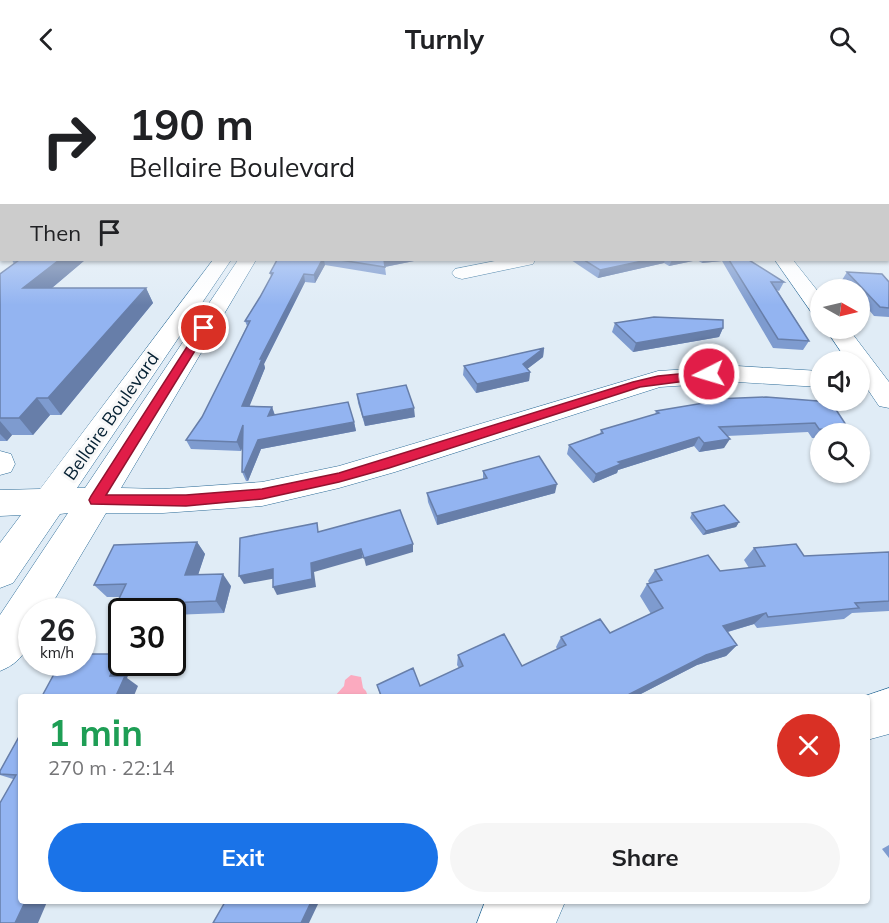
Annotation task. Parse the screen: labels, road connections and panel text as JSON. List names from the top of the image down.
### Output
{
  "streets": {
    "street": ["Bellaire Boulevard"]
  },
  "north": "right",
  "page": {
    "header": "Turnly",
    "turn": ["190 m", "Bellaire Boulevard"],
    "then": "Then",
    "speed": "26 km/h",
    "limit": "30",
    "heading": ["1 min", "270 m · 22:14"],
    "buttons": ["Exit", "Share"]
  }
}
